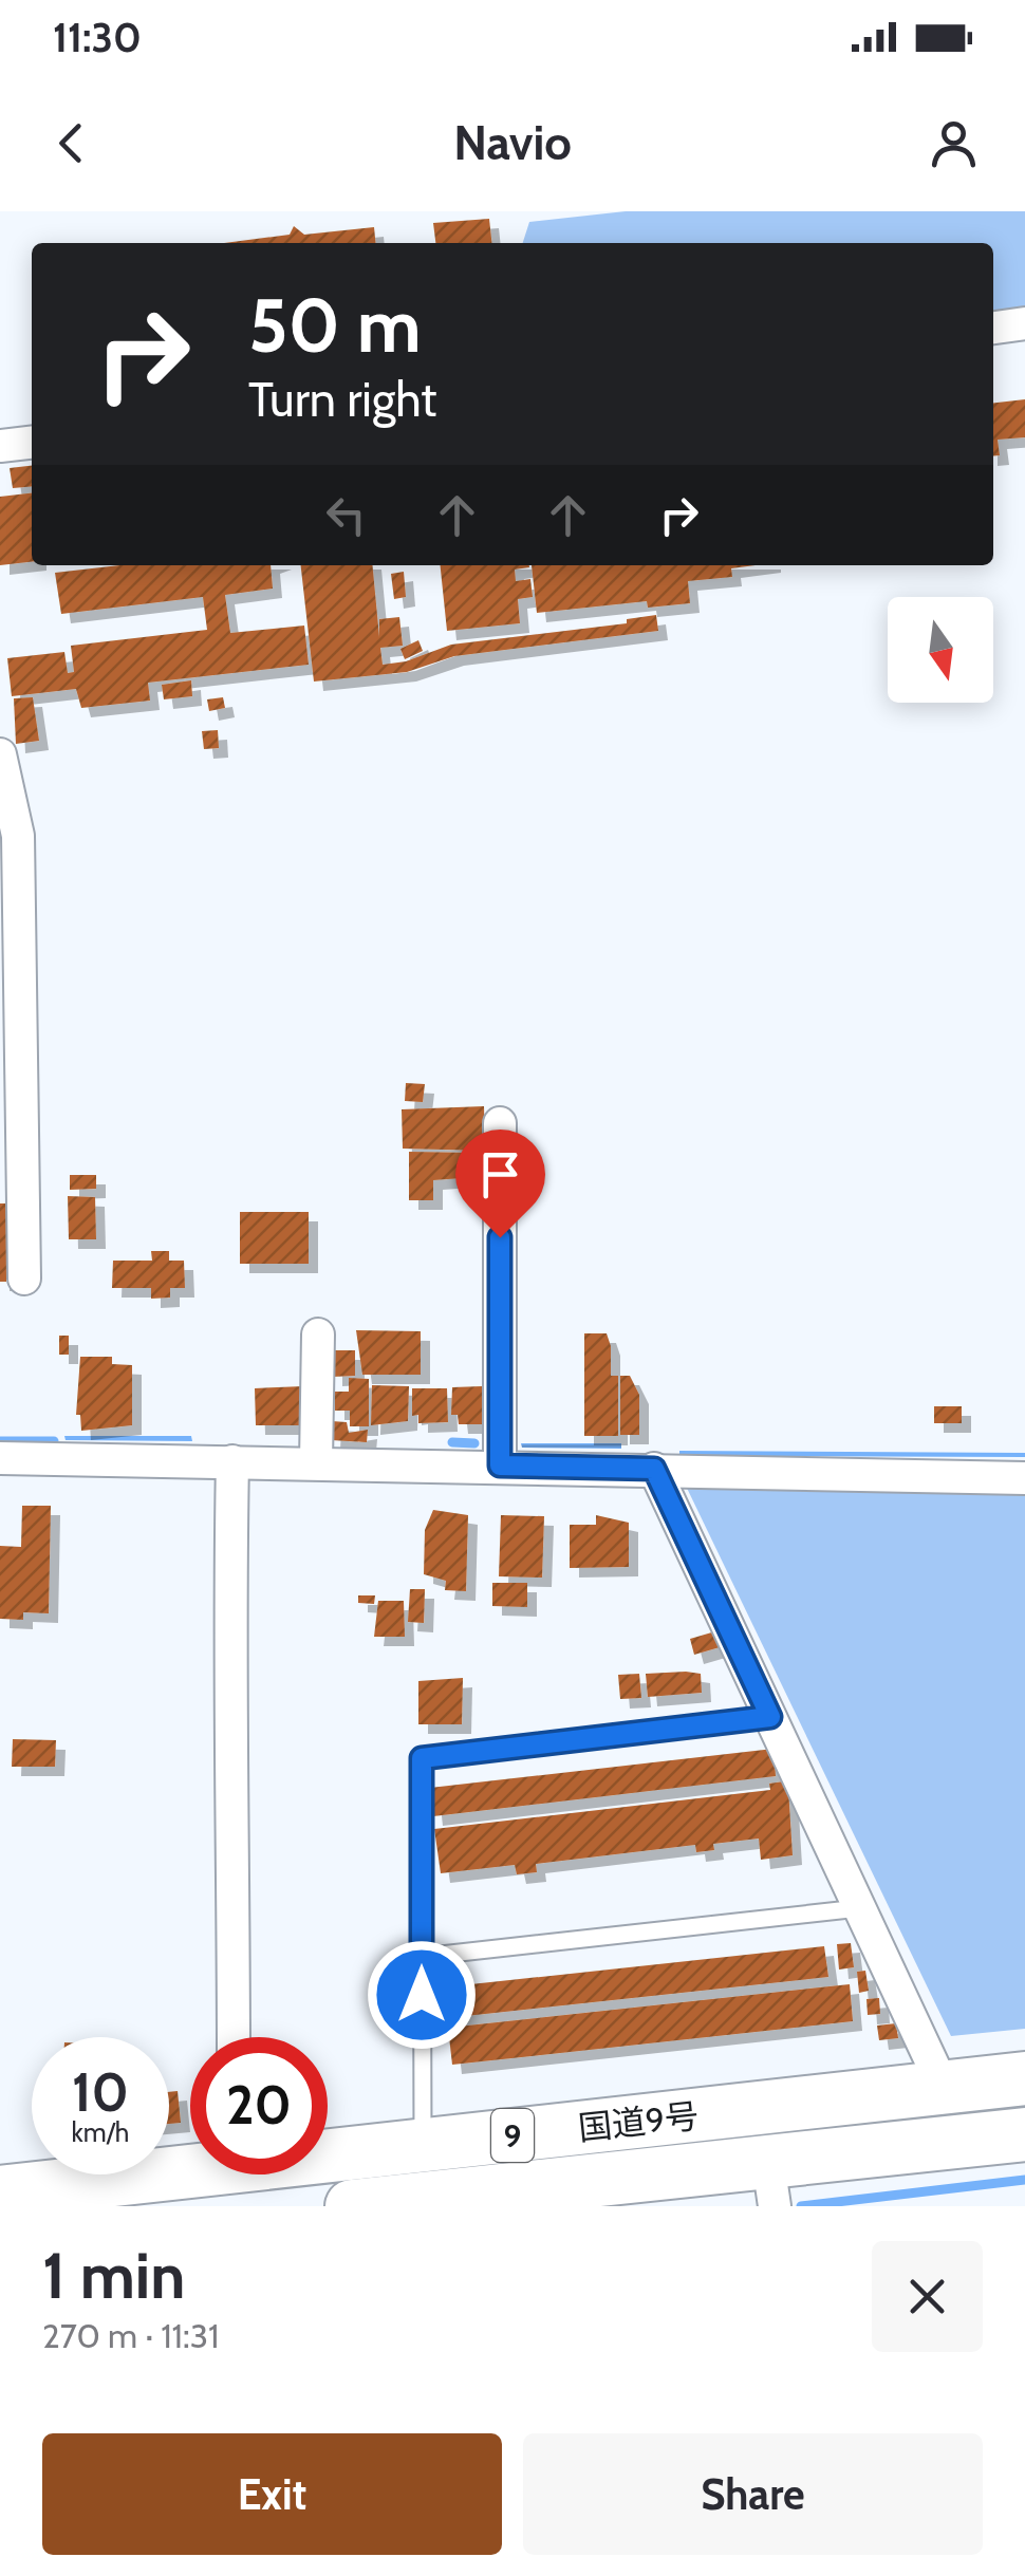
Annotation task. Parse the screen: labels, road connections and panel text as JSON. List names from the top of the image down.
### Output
{
  "streets": {
    "highway": ["国道9号", "9"]
  },
  "north": "bottom",
  "page": {
    "status": "11:30",
    "header": "Navio",
    "turn": ["50 m", "Turn right"],
    "speed": "10 km/h",
    "limit": "20",
    "heading": ["1 min", "270 m · 11:31"],
    "buttons": ["Exit", "Share"]
  }
}
